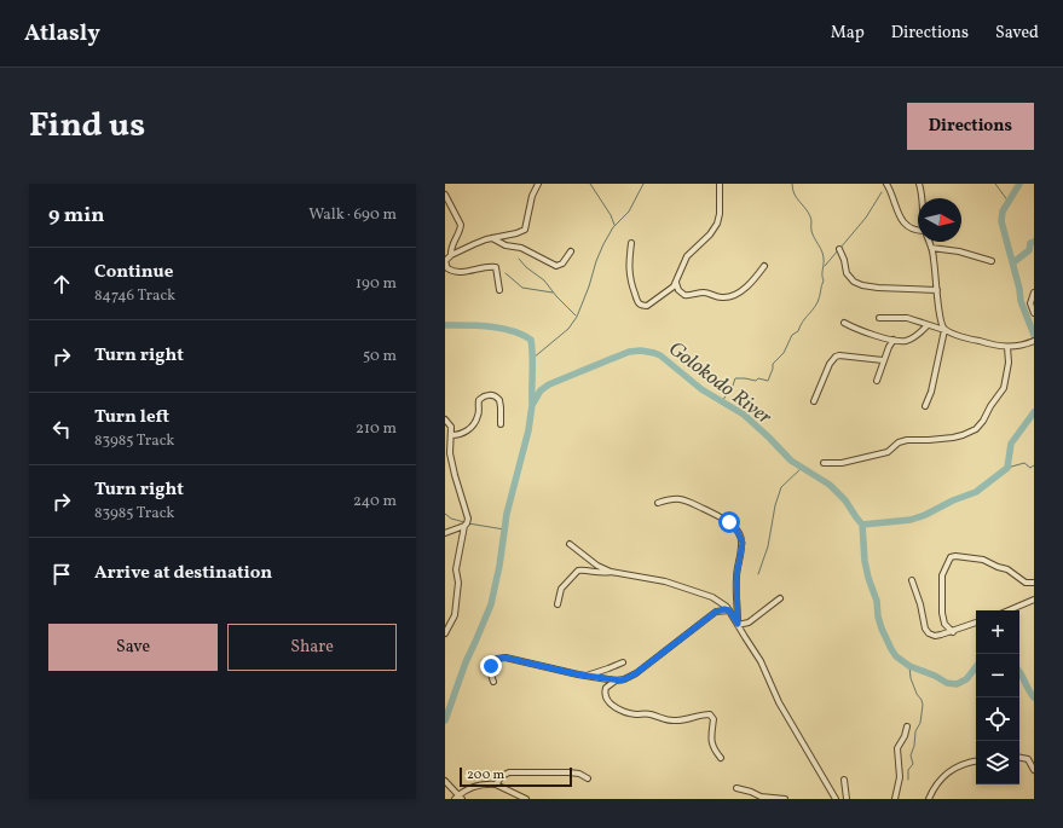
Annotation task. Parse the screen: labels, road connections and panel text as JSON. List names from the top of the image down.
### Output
{
  "water": ["Golokodo River"],
  "scale_bar": "200 m",
  "north": "right",
  "page": {
    "header": "Atlasly",
    "nav": ["Map", "Directions", "Saved"],
    "title": "Find us",
    "buttons": [
      "Directions",
      ["Save", "Share"]
    ],
    "heading": ["9 min", "Walk · 690 m"],
    "list": [
      ["Continue", "84746 Track", "190 m"],
      ["Turn right", "50 m"],
      ["Turn left", "83985 Track", "210 m"],
      ["Turn right", "83985 Track", "240 m"],
      "Arrive at destination"
    ],
    "map_buttons": ["+", "−"],
    "scale": "200 m"
  }
}
